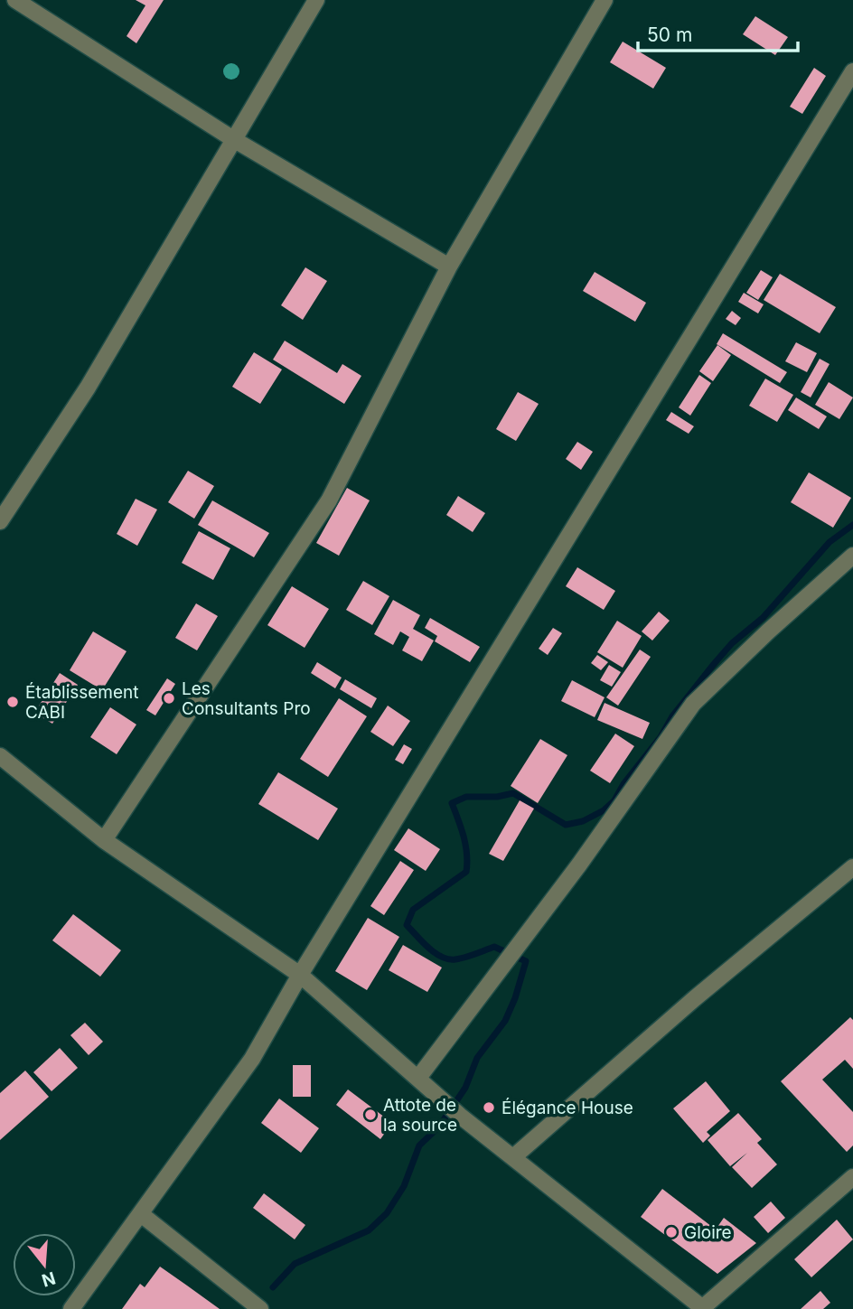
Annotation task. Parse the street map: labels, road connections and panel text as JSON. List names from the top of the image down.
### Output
{
  "places": [
    "Les Consultants Pro",
    "Établissement CABI",
    "Élégance House",
    "Attote de la source",
    "Gloire"
  ],
  "scale_bar": "50 m",
  "north": "bottom"
}
